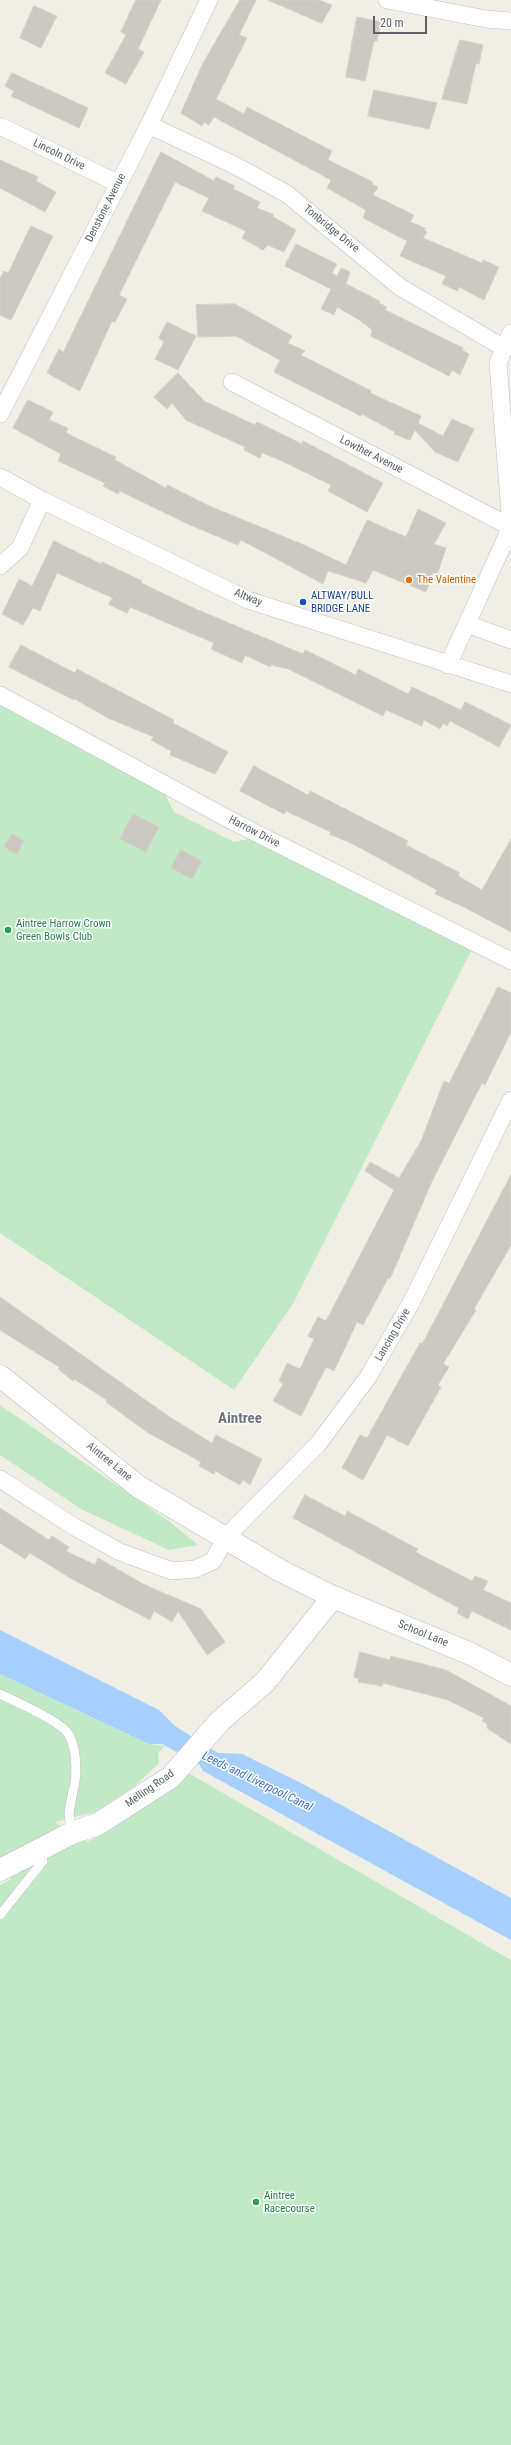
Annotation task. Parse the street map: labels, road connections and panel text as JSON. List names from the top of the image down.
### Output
{
  "streets": {
    "main road": ["Aintree Lane", "School Lane", "Melling Road"],
    "street": [
      "Lincoln Drive",
      "Denstone Avenue",
      "Tonbridge Drive",
      "Lowther Avenue",
      "Altway",
      "Harrow Drive",
      "Lancing Drive"
    ]
  },
  "crossings": [
    ["Lincoln Drive", "Denstone Avenue"],
    ["Denstone Avenue", "Tonbridge Drive"],
    ["Lancing Drive", "Aintree Lane"],
    ["Aintree Lane", "School Lane"],
    ["Aintree Lane", "Melling Road"],
    ["School Lane", "Melling Road"]
  ],
  "districts": ["Aintree"],
  "water": ["Leeds and Liverpool Canal"],
  "places": [
    "The Valentine",
    "ALTWAY/BULL BRIDGE LANE",
    "Aintree Harrow Crown Green Bowls Club",
    "Aintree Racecourse"
  ],
  "scale_bar": "20 m"
}
